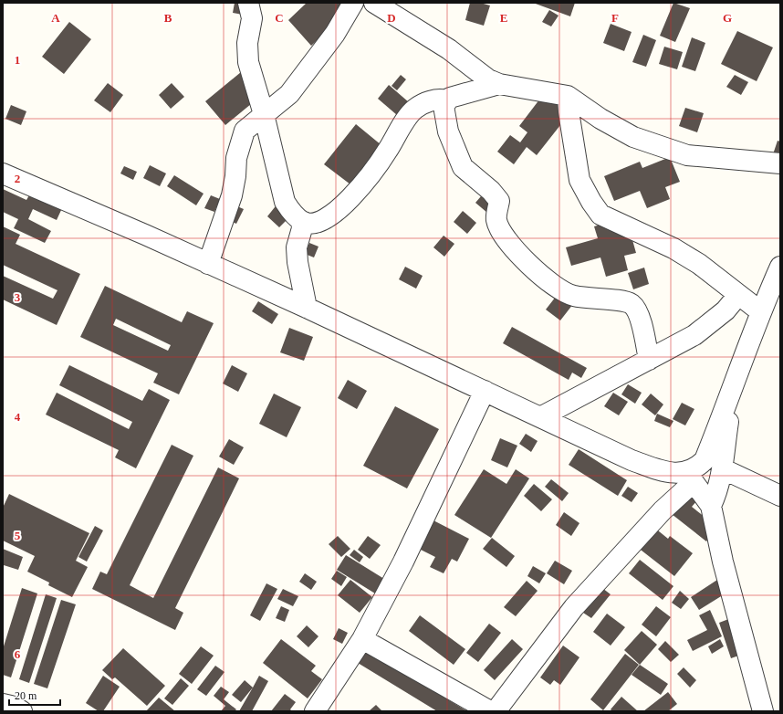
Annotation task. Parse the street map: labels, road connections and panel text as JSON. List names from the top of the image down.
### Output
{
  "scale_bar": "20 m",
  "grid": {
    "columns": [
      "A",
      "B",
      "C",
      "D",
      "E",
      "F",
      "G"
    ],
    "rows": [
      "1",
      "2",
      "3",
      "4",
      "5",
      "6"
    ]
  }
}
